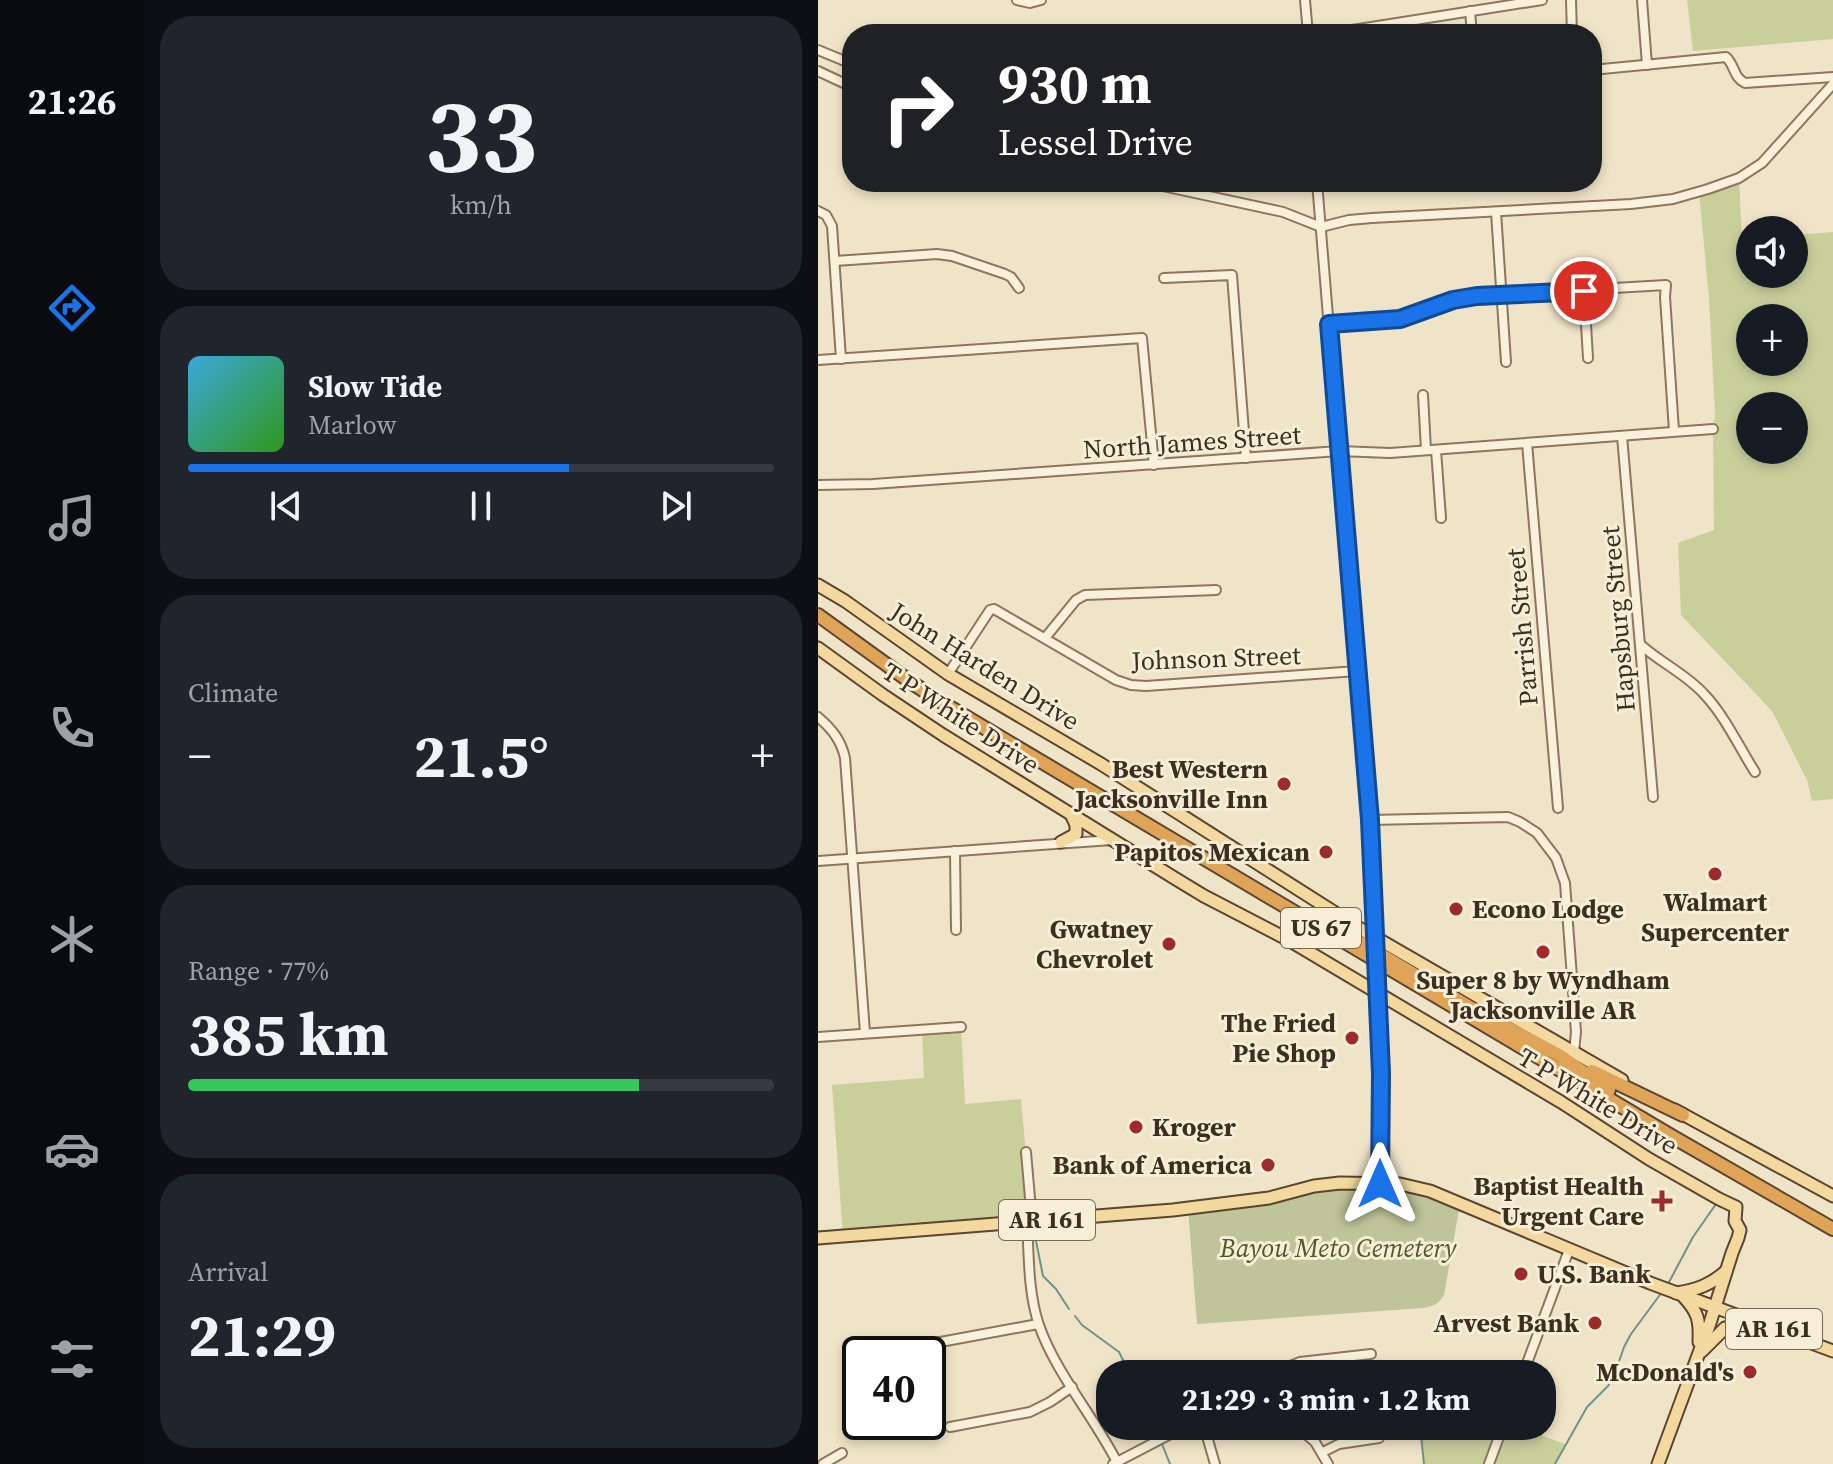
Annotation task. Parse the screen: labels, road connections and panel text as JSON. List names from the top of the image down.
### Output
{
  "streets": {
    "highway": ["US 67"],
    "main road": ["John Harden Drive", "T P White Drive", "AR 161"],
    "street": [
      "North James Street",
      "Hapsburg Street",
      "Parrish Street",
      "Johnson Street"
    ]
  },
  "crossings": [
    ["North James Street", "Hapsburg Street"],
    ["North James Street", "Parrish Street"],
    ["Johnson Street", "John Harden Drive"],
    ["T P White Drive", "AR 161"]
  ],
  "parks": ["Bayou Meto Cemetery"],
  "places": {
    "other": [
      "Best Western Jacksonville Inn",
      "Papitos Mexican",
      "Walmart Supercenter",
      "Econo Lodge",
      "Gwatney Chevrolet",
      "Super 8 by Wyndham Jacksonville AR",
      "The Fried Pie Shop",
      "Kroger",
      "Bank of America",
      "U.S. Bank",
      "Arvest Bank",
      "McDonald's"
    ],
    "health": ["Baptist Health Urgent Care"]
  },
  "page": {
    "tabs": "21:26",
    "tile": [
      ["33", "km/h"],
      "Climate",
      ["Range · 77%", "385 km"],
      ["Arrival", "21:29"]
    ],
    "turn": ["930 m", "Lessel Drive"],
    "map_buttons": ["+", "−"],
    "song": ["Slow Tide", "Marlow"],
    "heat": ["−", "21.5°", "+"],
    "limit": "40",
    "trip": "21:29 · 3 min · 1.2 km"
  }
}
